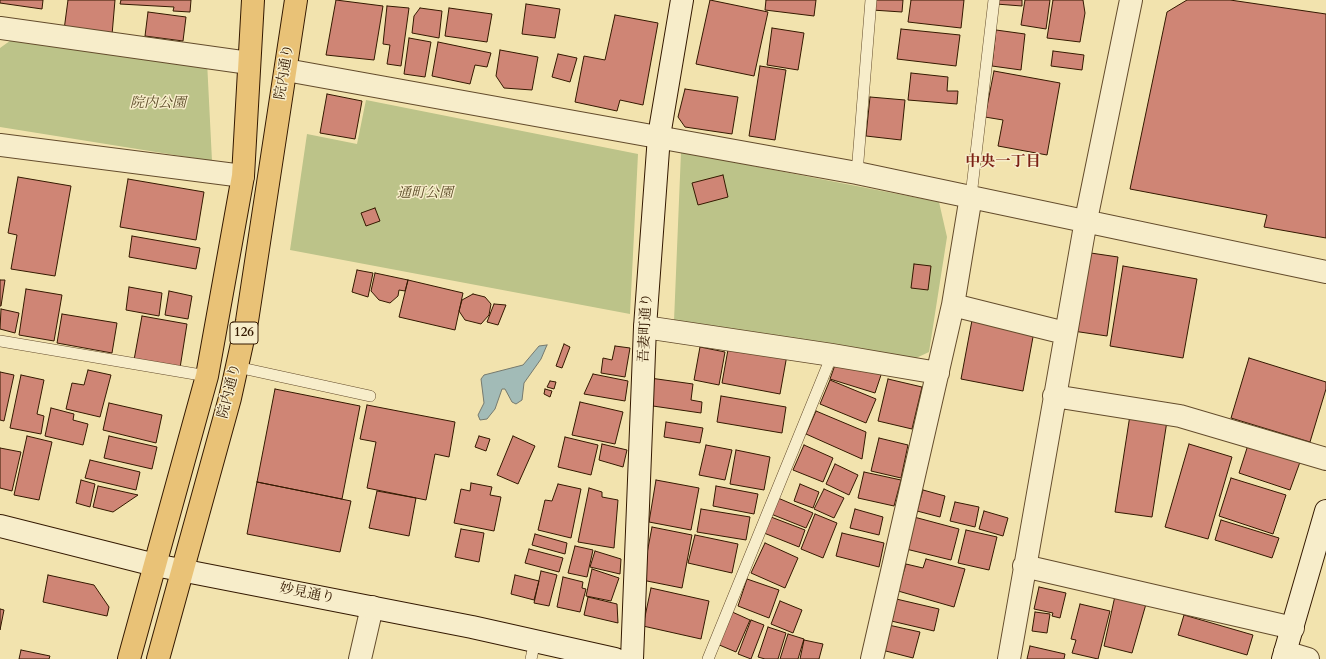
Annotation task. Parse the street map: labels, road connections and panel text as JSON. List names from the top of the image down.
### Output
{
  "streets": {
    "highway": ["院内通り", "126"],
    "street": ["吾妻町通り", "妙見通り"]
  },
  "crossings": [
    ["院内通り", "妙見通り"]
  ],
  "districts": ["中央一丁目"],
  "parks": ["院内公園", "通町公園"]
}
